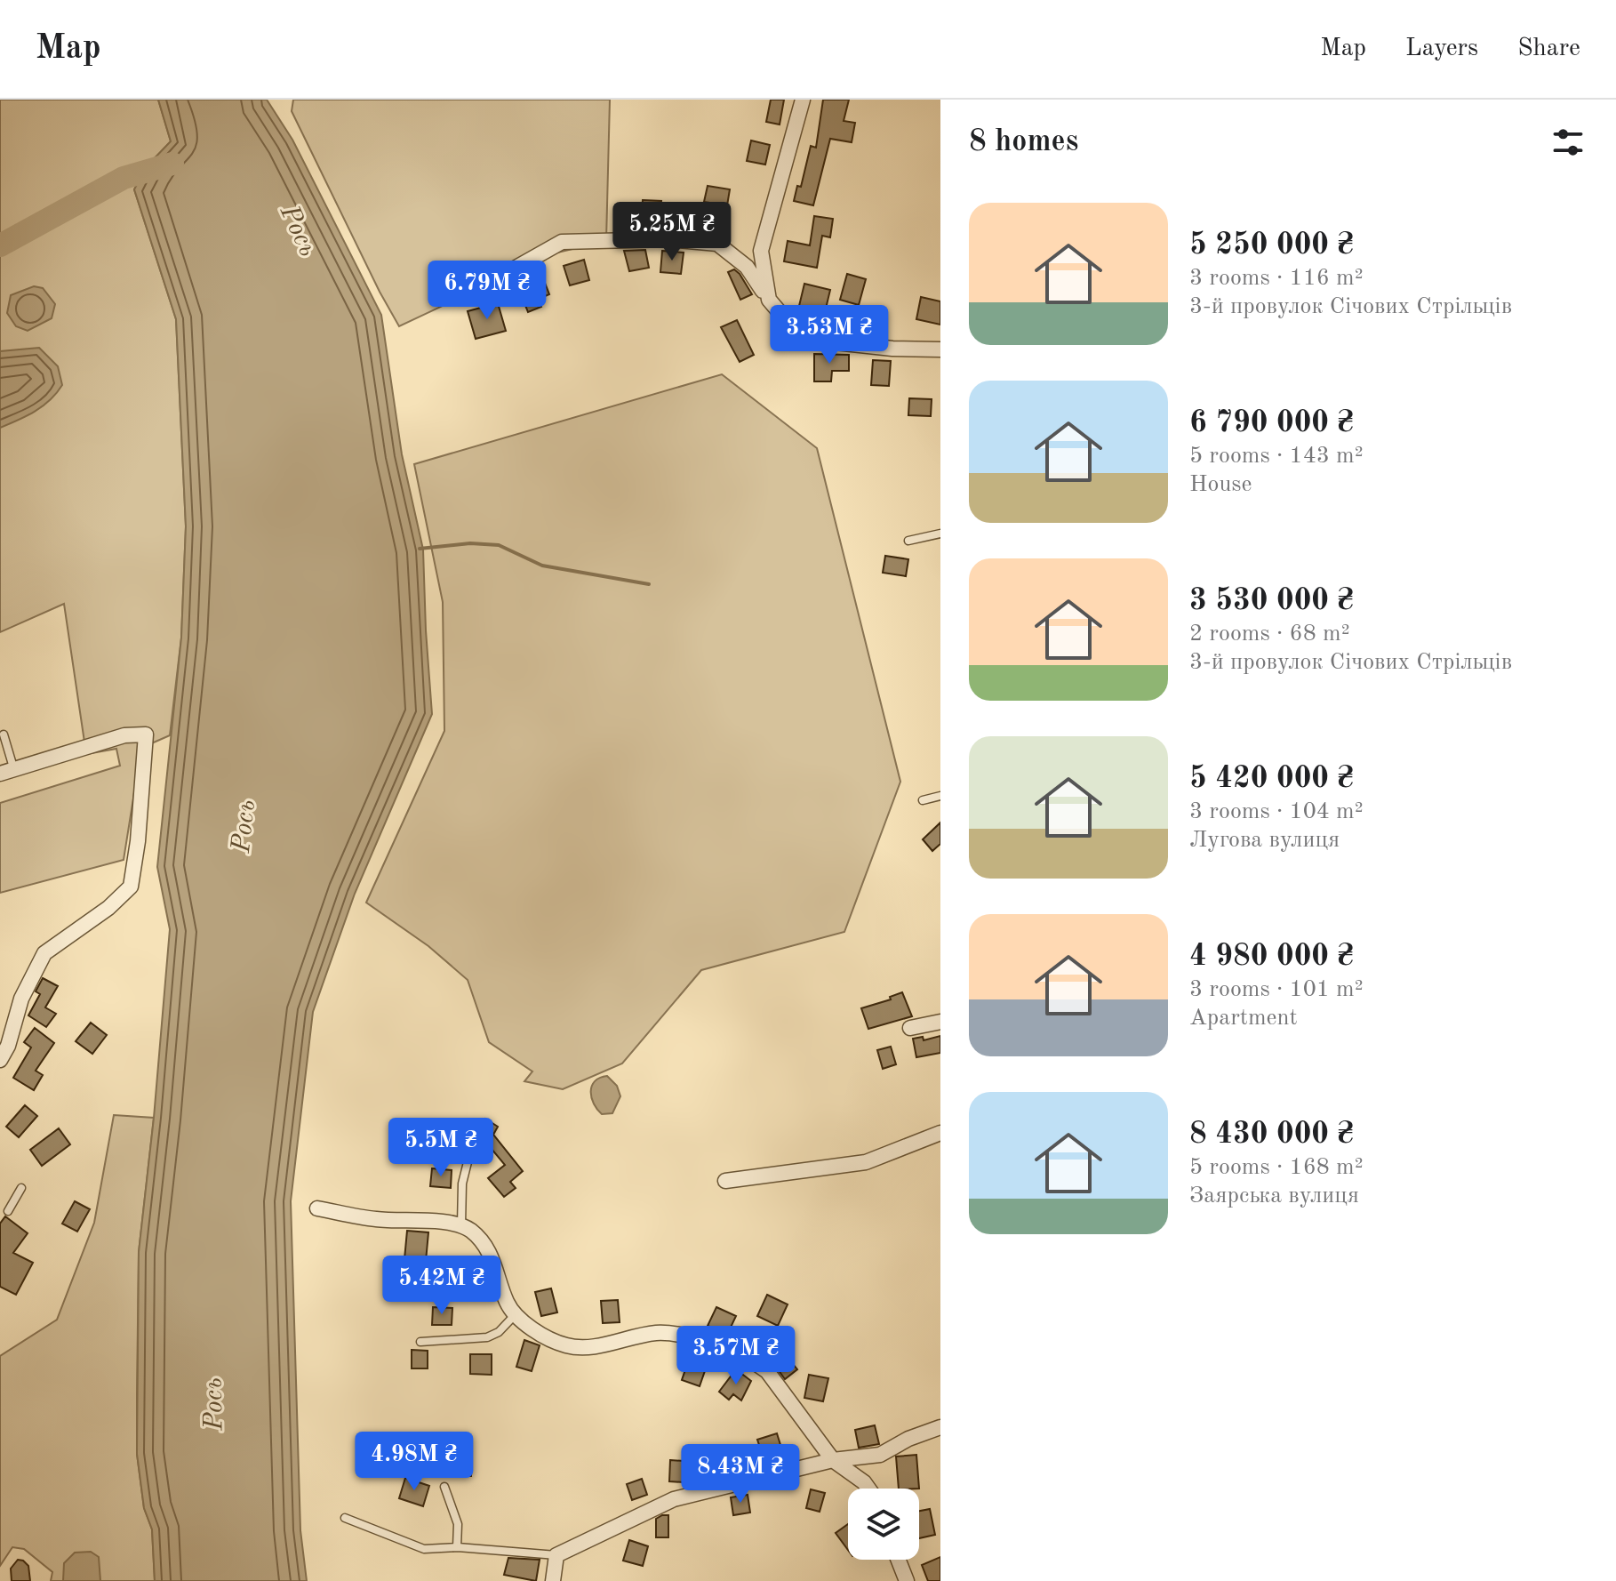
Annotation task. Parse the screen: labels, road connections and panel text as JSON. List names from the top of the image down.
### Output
{
  "water": ["Рось"],
  "page": {
    "header": "Map",
    "nav": ["Map", "Layers", "Share"],
    "heading": "8 homes",
    "list": [
      {
        "name": "5 250 000 ₴",
        "note": "3 rooms · 116 m² · 3-й провулок Січових Стрільців"
      },
      {
        "name": "6 790 000 ₴",
        "note": "5 rooms · 143 m² · House"
      },
      {
        "name": "3 530 000 ₴",
        "note": "2 rooms · 68 m² · 3-й провулок Січових Стрільців"
      },
      {
        "name": "5 420 000 ₴",
        "note": "3 rooms · 104 m² · Лугова вулиця"
      },
      {
        "name": "4 980 000 ₴",
        "note": "3 rooms · 101 m² · Apartment"
      },
      {
        "name": "8 430 000 ₴",
        "note": "5 rooms · 168 m² · Заярська вулиця"
      }
    ],
    "price": [
      "5.25M ₴",
      "6.79M ₴",
      "3.53M ₴",
      "5.5M ₴",
      "5.42M ₴",
      "3.57M ₴",
      "4.98M ₴",
      "8.43M ₴"
    ]
  }
}
